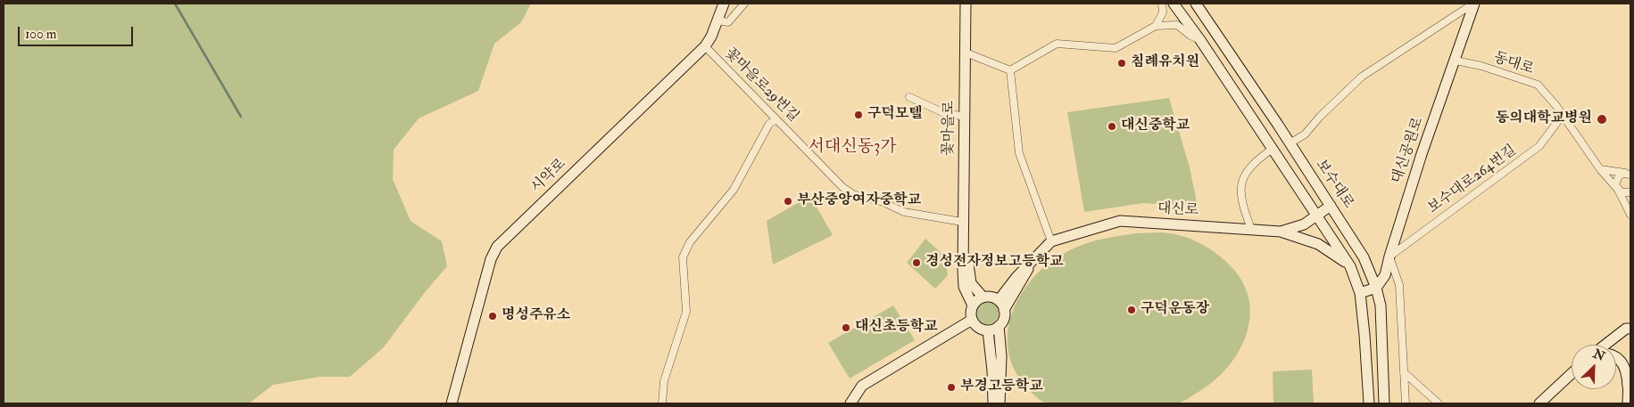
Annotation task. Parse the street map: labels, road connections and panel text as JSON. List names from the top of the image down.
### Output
{
  "streets": {
    "main road": [
      "꽃마을로",
      "대신공원로",
      "시약로",
      "보수대로",
      "대신로"
    ],
    "street": ["동대로", "꽃마을로29번길", "보수대로264번길"]
  },
  "crossings": [
    ["동대로", "대신공원로"],
    ["동대로", "보수대로264번길"],
    ["꽃마을로29번길", "꽃마을로"],
    ["꽃마을로29번길", "시약로"],
    ["대신공원로", "보수대로264번길"],
    ["대신공원로", "보수대로"],
    ["보수대로", "대신로"]
  ],
  "districts": ["서대신동3가"],
  "places": [
    "침례유치원",
    "구덕모텔",
    "동의대학교병원",
    "대신중학교",
    "부산중앙여자중학교",
    "경성전자정보고등학교",
    "구덕운동장",
    "명성주유소",
    "대신초등학교",
    "부경고등학교"
  ],
  "scale_bar": "100 m",
  "north": "top right"
}
